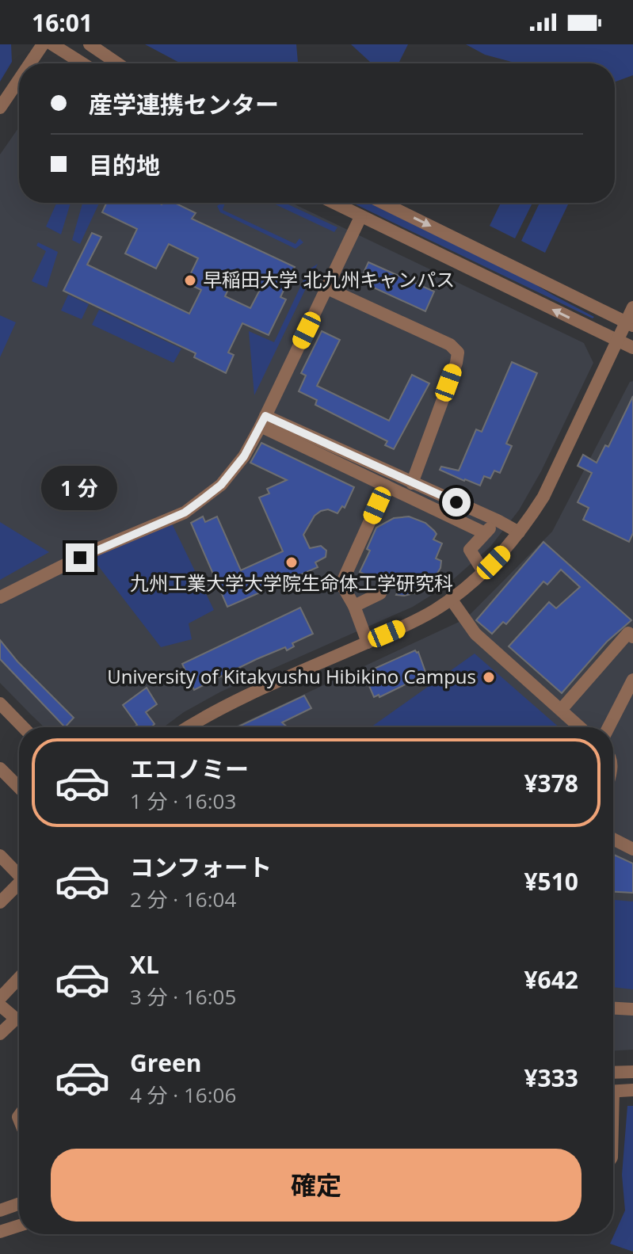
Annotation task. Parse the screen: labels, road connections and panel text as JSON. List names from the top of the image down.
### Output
{
  "places": ["早稲田大学 北九州キャンパス", "九州工業大学大学院生命体工学研究科", "University of Kitakyushu Hibikino Campus"],
  "page": {
    "status": "16:01",
    "banner": ["産学連携センター", "目的地"],
    "bubble": "1 分",
    "list": [
      {
        "name": "エコノミー",
        "note": "1 分 · 16:03",
        "value": "¥378"
      },
      {
        "name": "コンフォート",
        "note": "2 分 · 16:04",
        "value": "¥510"
      },
      {
        "name": "XL",
        "note": "3 分 · 16:05",
        "value": "¥642"
      },
      {
        "name": "Green",
        "note": "4 分 · 16:06",
        "value": "¥333"
      }
    ],
    "buttons": "確定"
  }
}
